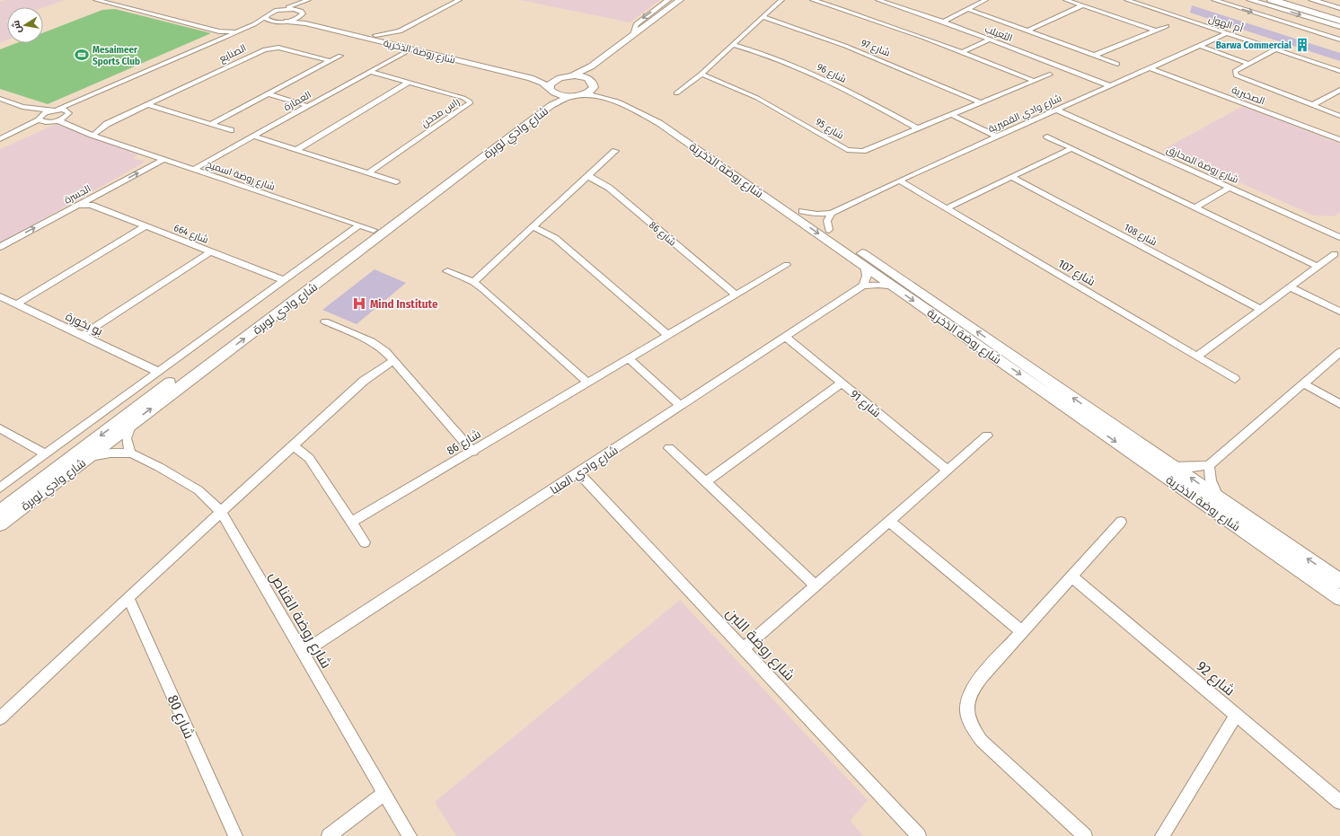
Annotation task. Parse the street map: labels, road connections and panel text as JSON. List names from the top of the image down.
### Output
{
  "streets": {
    "street": [
      "أم الهول",
      "الثعيلب",
      "شارع 97",
      "شارع روضة الذخرية",
      "الصنايع",
      "شارع 96",
      "الصخبرية",
      "العمارة",
      "راس مدخن",
      "شارع وادي القميرية",
      "شارع 95",
      "شارع وادي لوبرة",
      "شارع روضة المحارق",
      "شارع روضة اسميح",
      "الجسرة",
      "شارع 664",
      "شارع 86",
      "شارع 108",
      "شارع 107",
      "بو بخورة",
      "شارع 91",
      "شارع وادي العلبا",
      "شارع روضة القناص",
      "شارع روضة اللبن",
      "شارع 92",
      "شارع 80"
    ]
  },
  "crossings": [
    ["أم الهول", "شارع وادي القميرية"],
    ["الثعيلب", "شارع وادي القميرية"],
    ["شارع 97", "شارع 95"],
    ["شارع روضة الذخرية", "العمارة"],
    ["شارع روضة الذخرية", "شارع وادي القميرية"],
    ["شارع روضة الذخرية", "شارع وادي لوبرة"],
    ["الصنايع", "شارع روضة اسميح"],
    ["شارع 96", "شارع 95"],
    ["الصخبرية", "شارع وادي القميرية"],
    ["العمارة", "راس مدخن"],
    ["العمارة", "شارع روضة اسميح"],
    ["شارع وادي القميرية", "شارع روضة المحارق"],
    ["شارع وادي القميرية", "شارع 107"],
    ["شارع وادي لوبرة", "شارع روضة اسميح"],
    ["شارع وادي لوبرة", "شارع 664"],
    ["شارع وادي لوبرة", "بو بخورة"],
    ["شارع وادي لوبرة", "شارع روضة القناص"],
    ["شارع روضة اسميح", "الجسرة"],
    ["الجسرة", "شارع 664"],
    ["شارع 91", "شارع وادي العلبا"],
    ["شارع وادي العلبا", "شارع روضة القناص"],
    ["شارع وادي العلبا", "شارع روضة اللبن"]
  ],
  "places": {
    "building": ["Barwa Commercial"],
    "sports": ["Mesaimeer Sports Club"],
    "hospital": ["Mind Institute"]
  },
  "north": "left"
}
